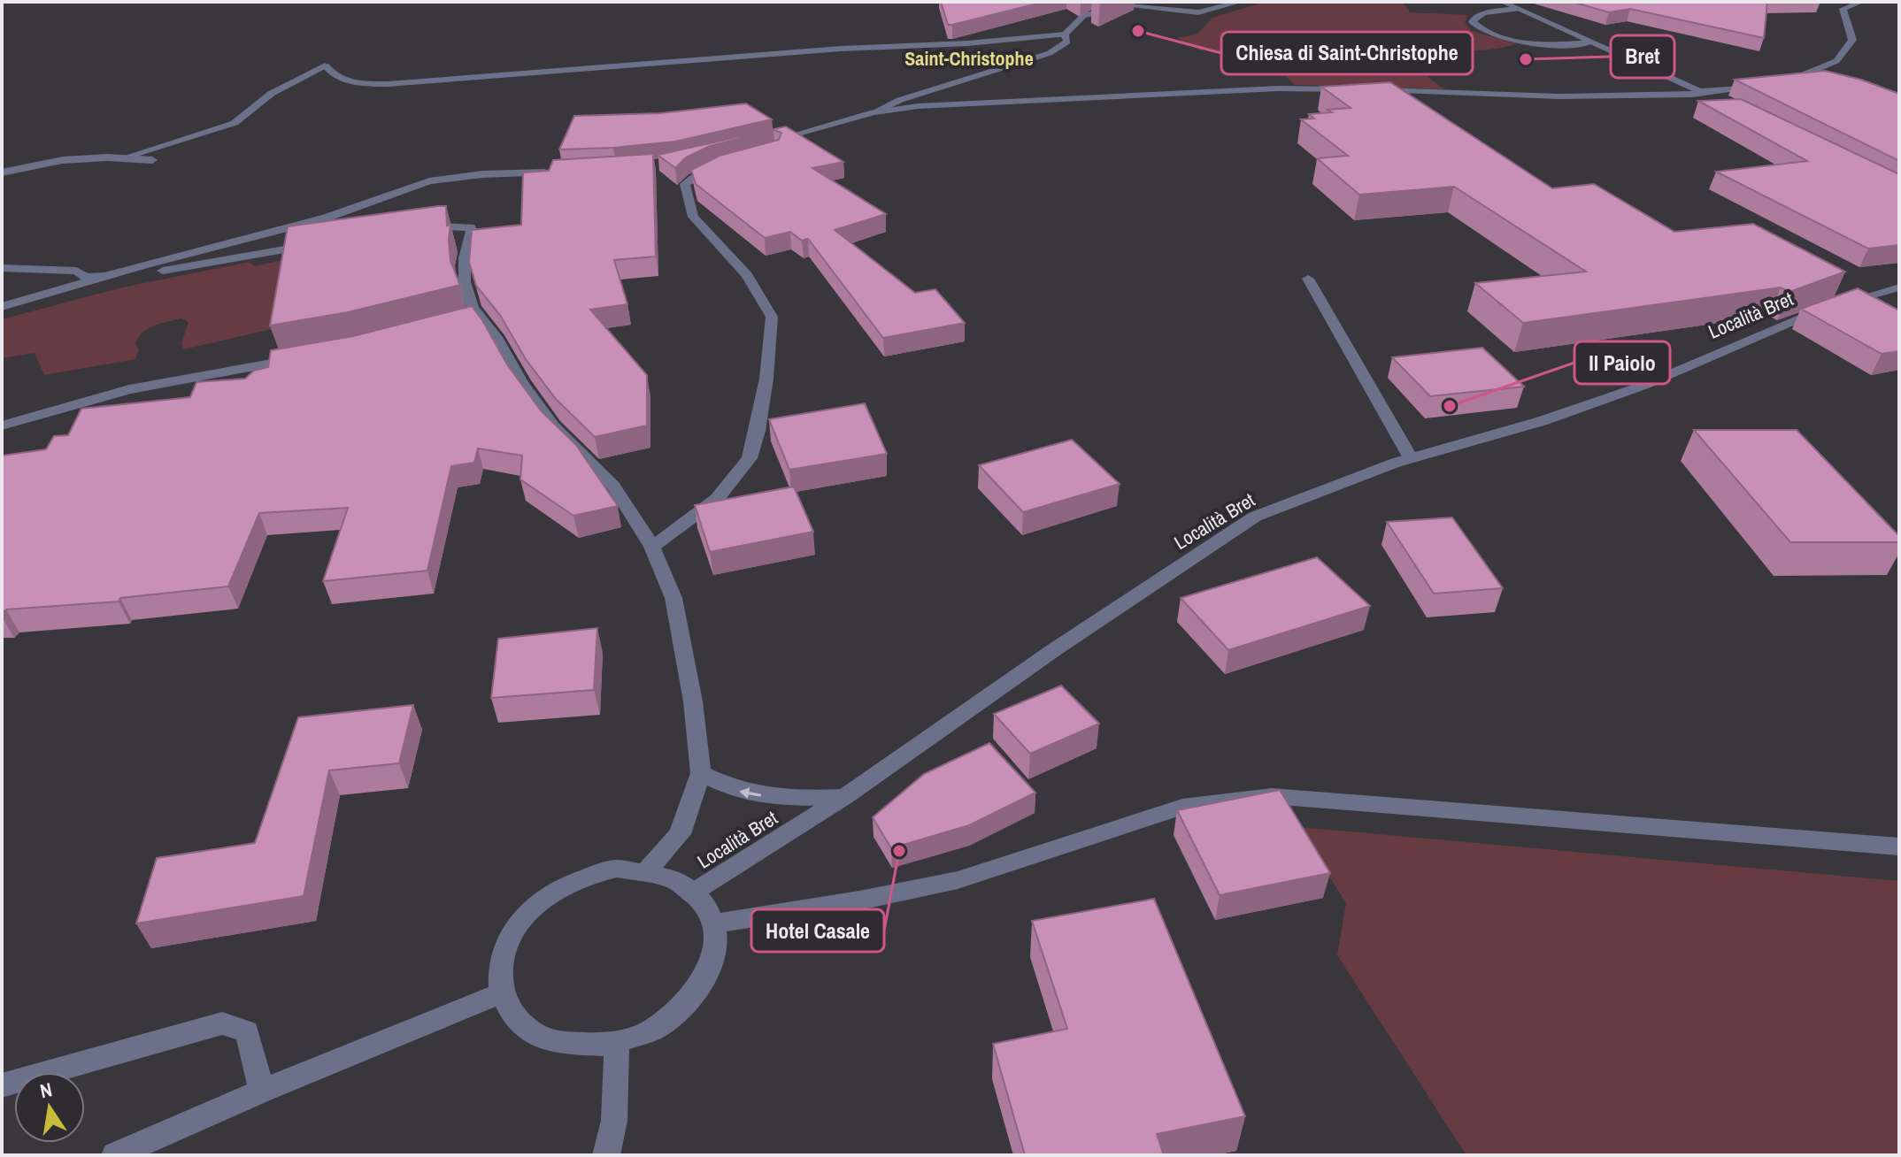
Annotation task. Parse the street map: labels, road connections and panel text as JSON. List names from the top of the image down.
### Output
{
  "streets": {
    "street": ["Località Bret"]
  },
  "districts": ["Saint-Christophe"],
  "places": [
    "Chiesa di Saint-Christophe",
    "Bret",
    "Il Paiolo",
    "Hotel Casale"
  ],
  "north": "top"
}
